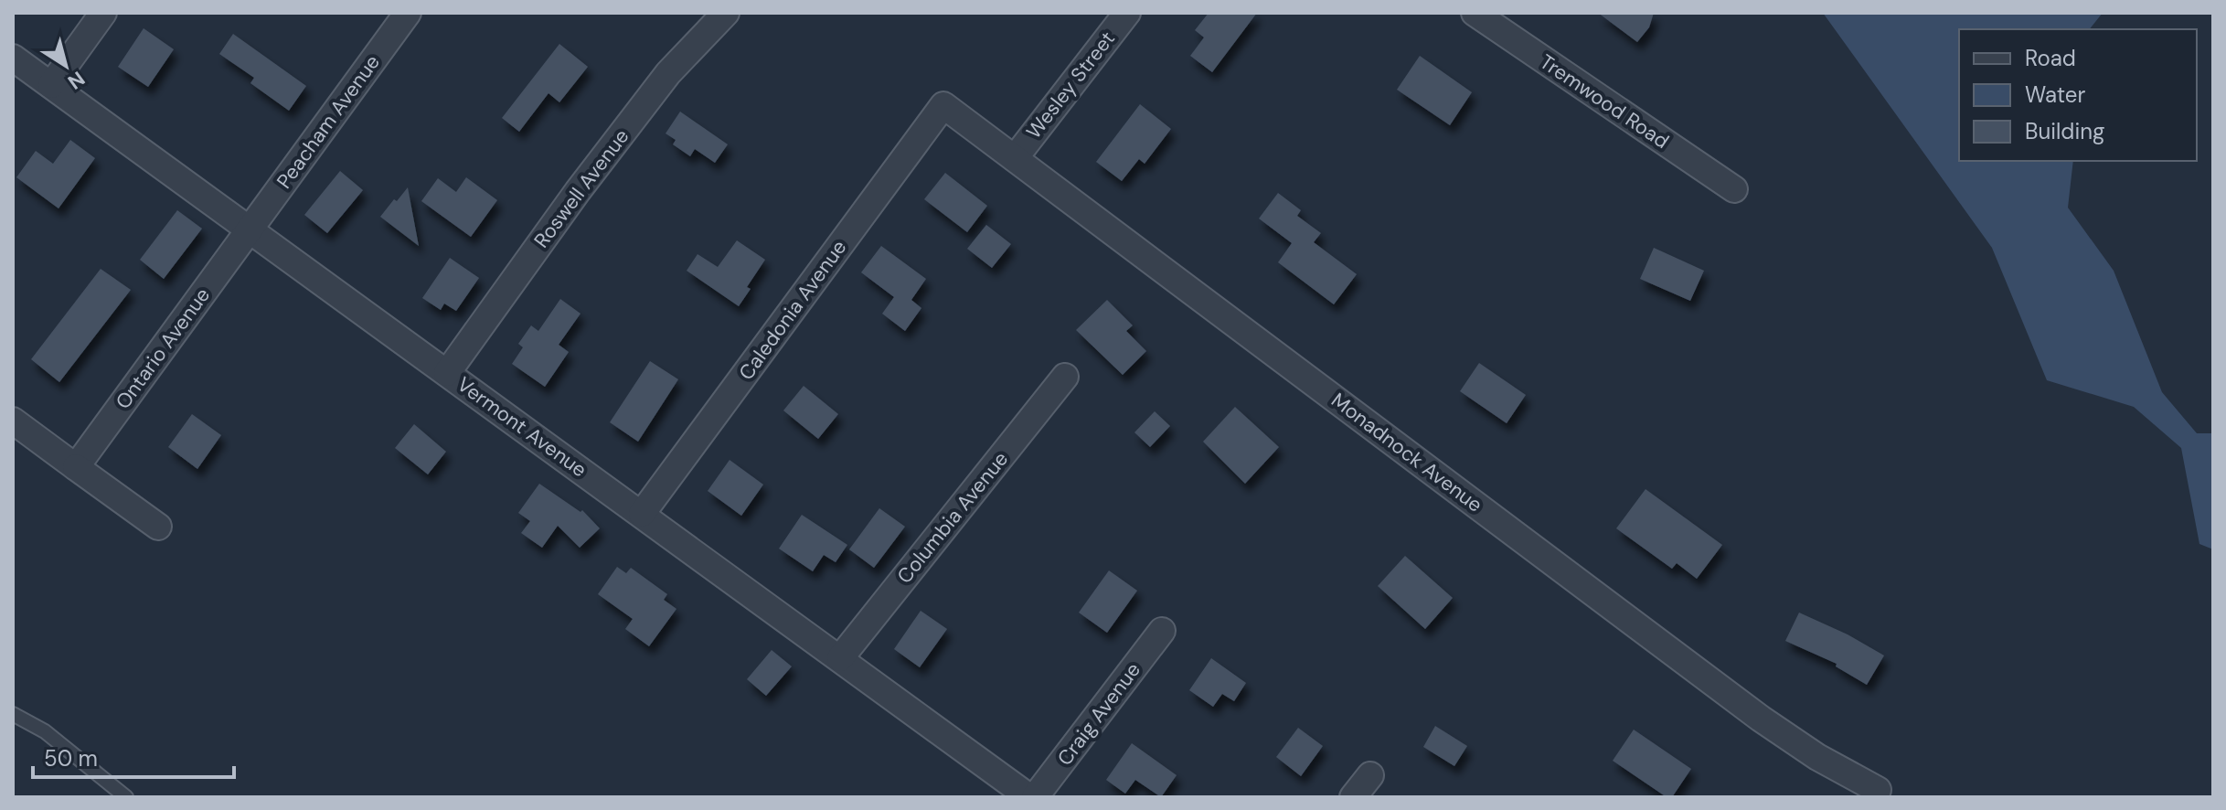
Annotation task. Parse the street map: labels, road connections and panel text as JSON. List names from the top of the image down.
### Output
{
  "streets": {
    "street": [
      "Wesley Street",
      "Tremwood Road",
      "Peacham Avenue",
      "Roswell Avenue",
      "Caledonia Avenue",
      "Ontario Avenue",
      "Vermont Avenue",
      "Monadnock Avenue",
      "Columbia Avenue",
      "Craig Avenue"
    ]
  },
  "crossings": [
    ["Wesley Street", "Monadnock Avenue"],
    ["Peacham Avenue", "Ontario Avenue"],
    ["Peacham Avenue", "Vermont Avenue"],
    ["Roswell Avenue", "Vermont Avenue"],
    ["Caledonia Avenue", "Vermont Avenue"],
    ["Caledonia Avenue", "Monadnock Avenue"],
    ["Ontario Avenue", "Vermont Avenue"],
    ["Vermont Avenue", "Columbia Avenue"],
    ["Vermont Avenue", "Craig Avenue"]
  ],
  "legend": ["Road", "Water", "Building"],
  "scale_bar": "50 m",
  "north": "bottom right"
}
